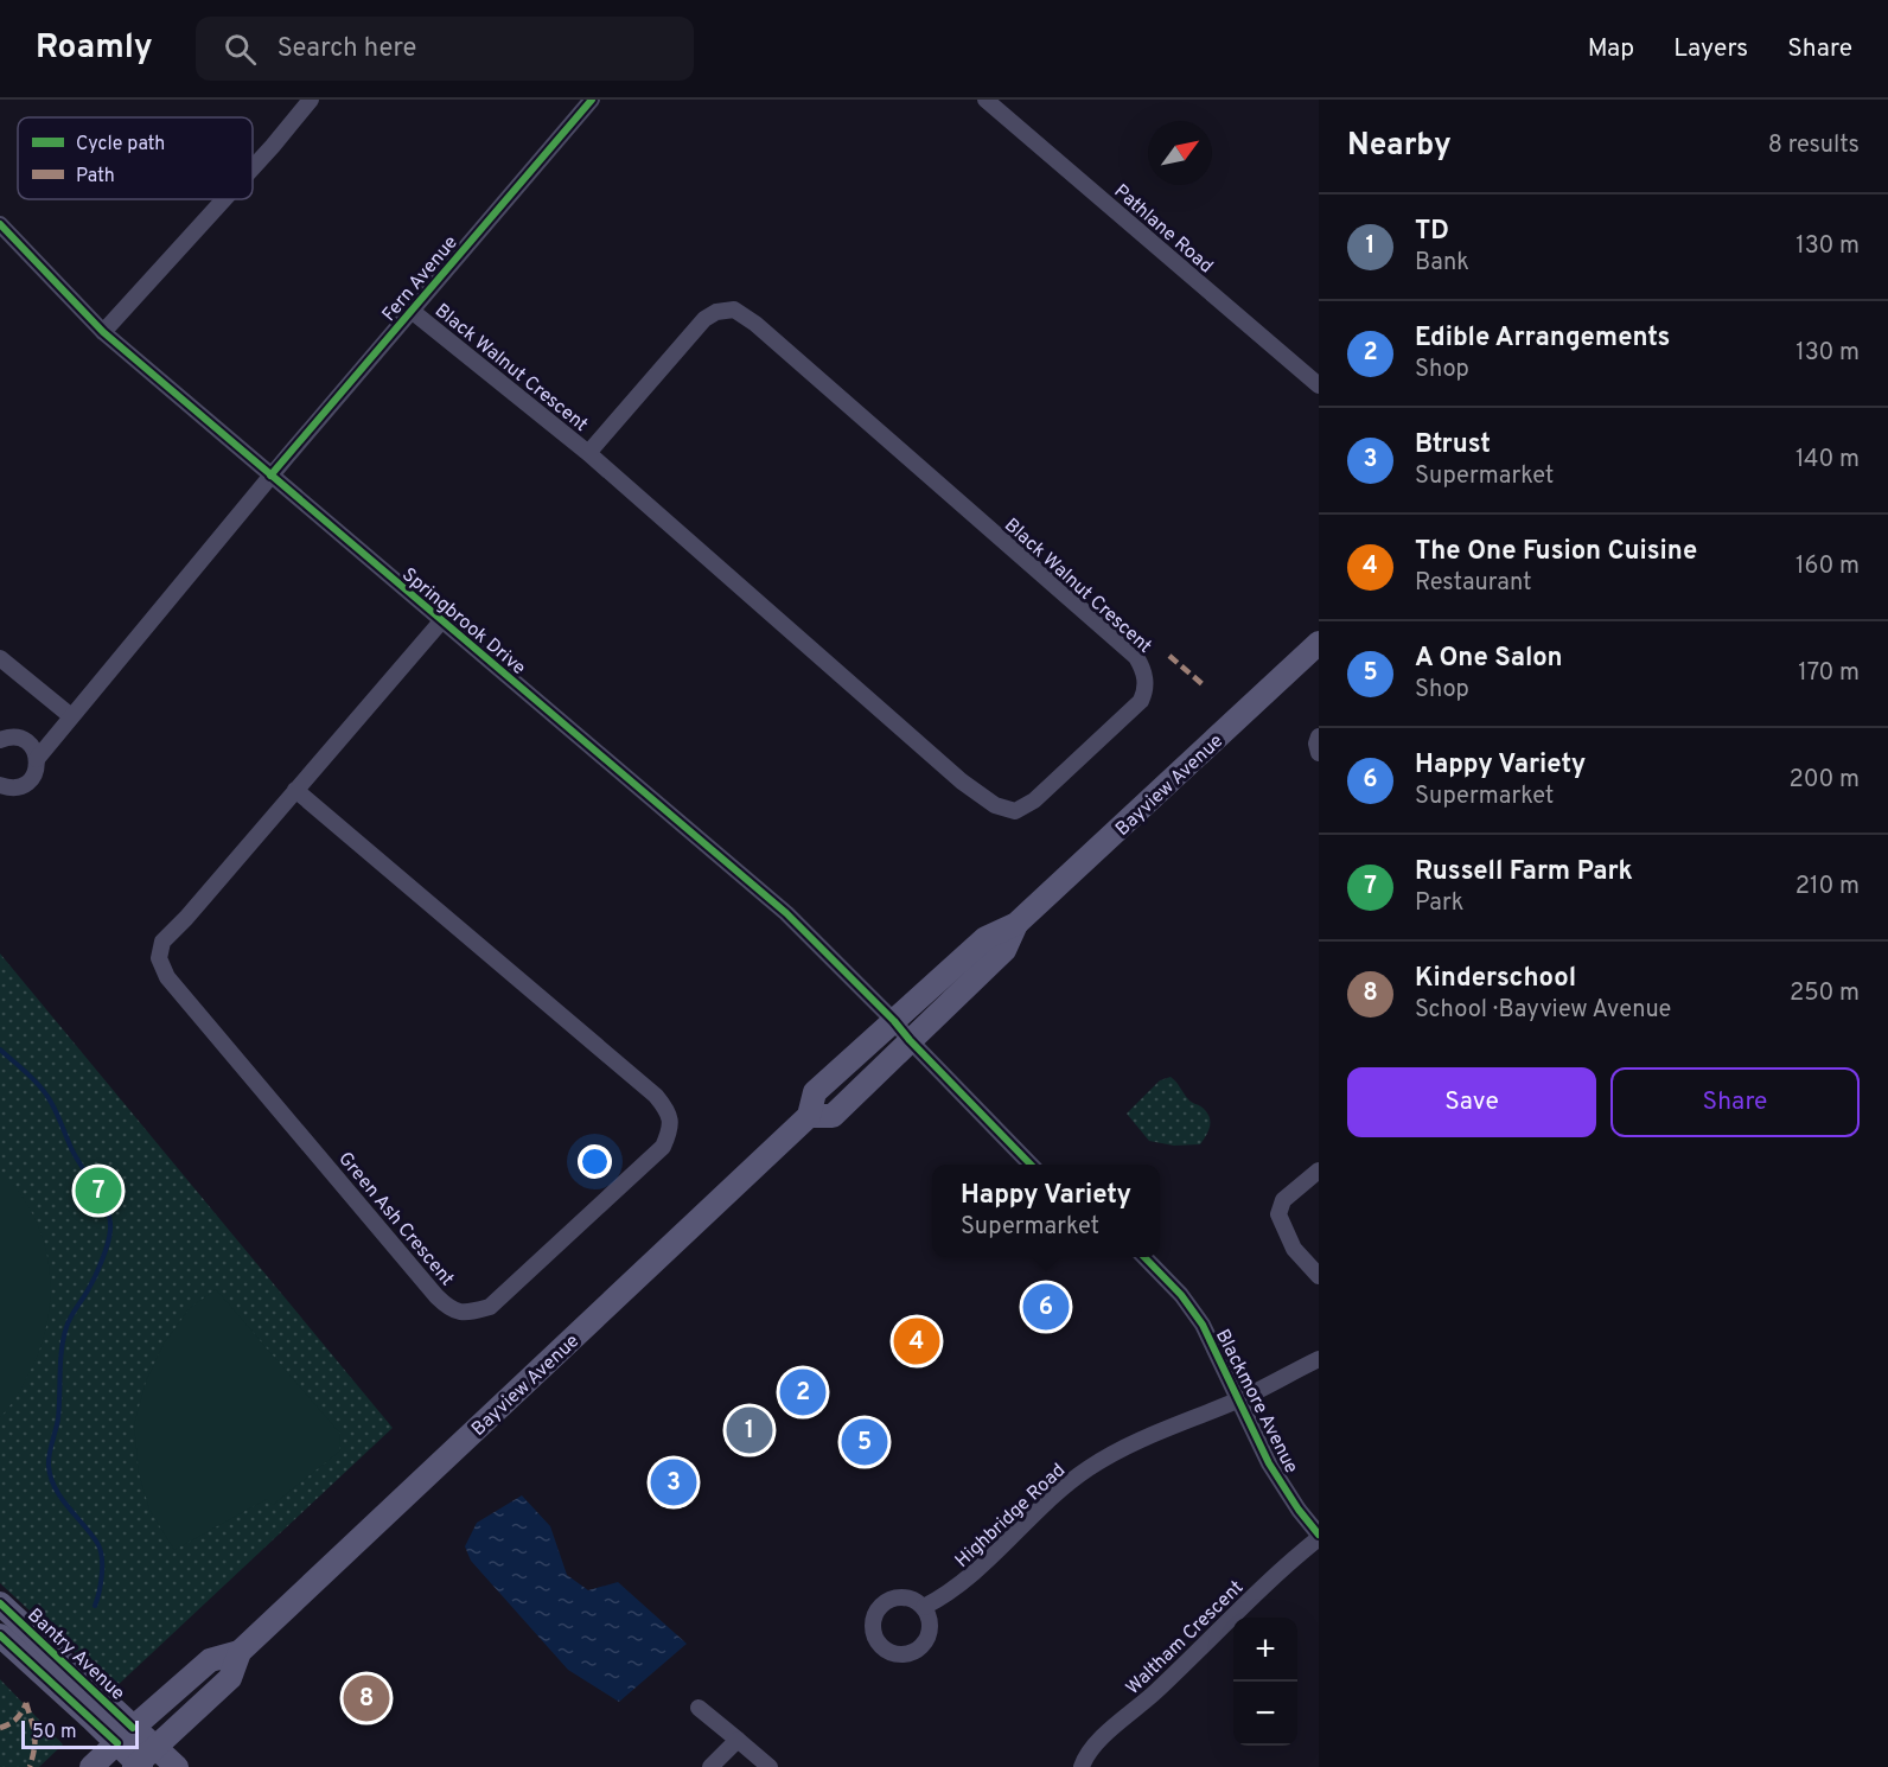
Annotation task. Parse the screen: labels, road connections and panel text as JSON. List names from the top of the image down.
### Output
{
  "streets": {
    "main road": ["Bayview Avenue", "Bantry Avenue"],
    "street": [
      "Pathlane Road",
      "Fern Avenue",
      "Black Walnut Crescent",
      "Springbrook Drive",
      "Green Ash Crescent",
      "Blackmore Avenue",
      "Highbridge Road",
      "Waltham Crescent"
    ]
  },
  "crossings": [
    ["Fern Avenue", "Black Walnut Crescent"],
    ["Fern Avenue", "Springbrook Drive"],
    ["Springbrook Drive", "Bayview Avenue"],
    ["Springbrook Drive", "Green Ash Crescent"],
    ["Bayview Avenue", "Bantry Avenue"],
    ["Blackmore Avenue", "Highbridge Road"],
    ["Blackmore Avenue", "Waltham Crescent"]
  ],
  "legend": ["Cycle path", "Path"],
  "scale_bar": "50 m",
  "north": "top right",
  "page": {
    "header": "Roamly",
    "search": "Search here",
    "nav": ["Map", "Layers", "Share"],
    "heading": ["Nearby", "8 results"],
    "list": [
      {
        "mark": "1",
        "name": "TD",
        "note": "Bank",
        "value": "130 m"
      },
      {
        "mark": "2",
        "name": "Edible Arrangements",
        "note": "Shop",
        "value": "130 m"
      },
      {
        "mark": "3",
        "name": "Btrust",
        "note": "Supermarket",
        "value": "140 m"
      },
      {
        "mark": "4",
        "name": "The One Fusion Cuisine",
        "note": "Restaurant",
        "value": "160 m"
      },
      {
        "mark": "5",
        "name": "A One Salon",
        "note": "Shop",
        "value": "170 m"
      },
      {
        "mark": "6",
        "name": "Happy Variety",
        "note": "Supermarket",
        "value": "200 m"
      },
      {
        "mark": "7",
        "name": "Russell Farm Park",
        "note": "Park",
        "value": "210 m"
      },
      {
        "mark": "8",
        "name": "Kinderschool",
        "note": "School · Bayview Avenue",
        "value": "250 m"
      }
    ],
    "buttons": ["Save", "Share"],
    "popup": ["Happy Variety", "Supermarket"],
    "pins": [
      "7",
      "6",
      "4",
      "2",
      "1",
      "5",
      "3",
      "8"
    ],
    "map_buttons": ["+", "−"],
    "scale": "50 m"
  }
}
